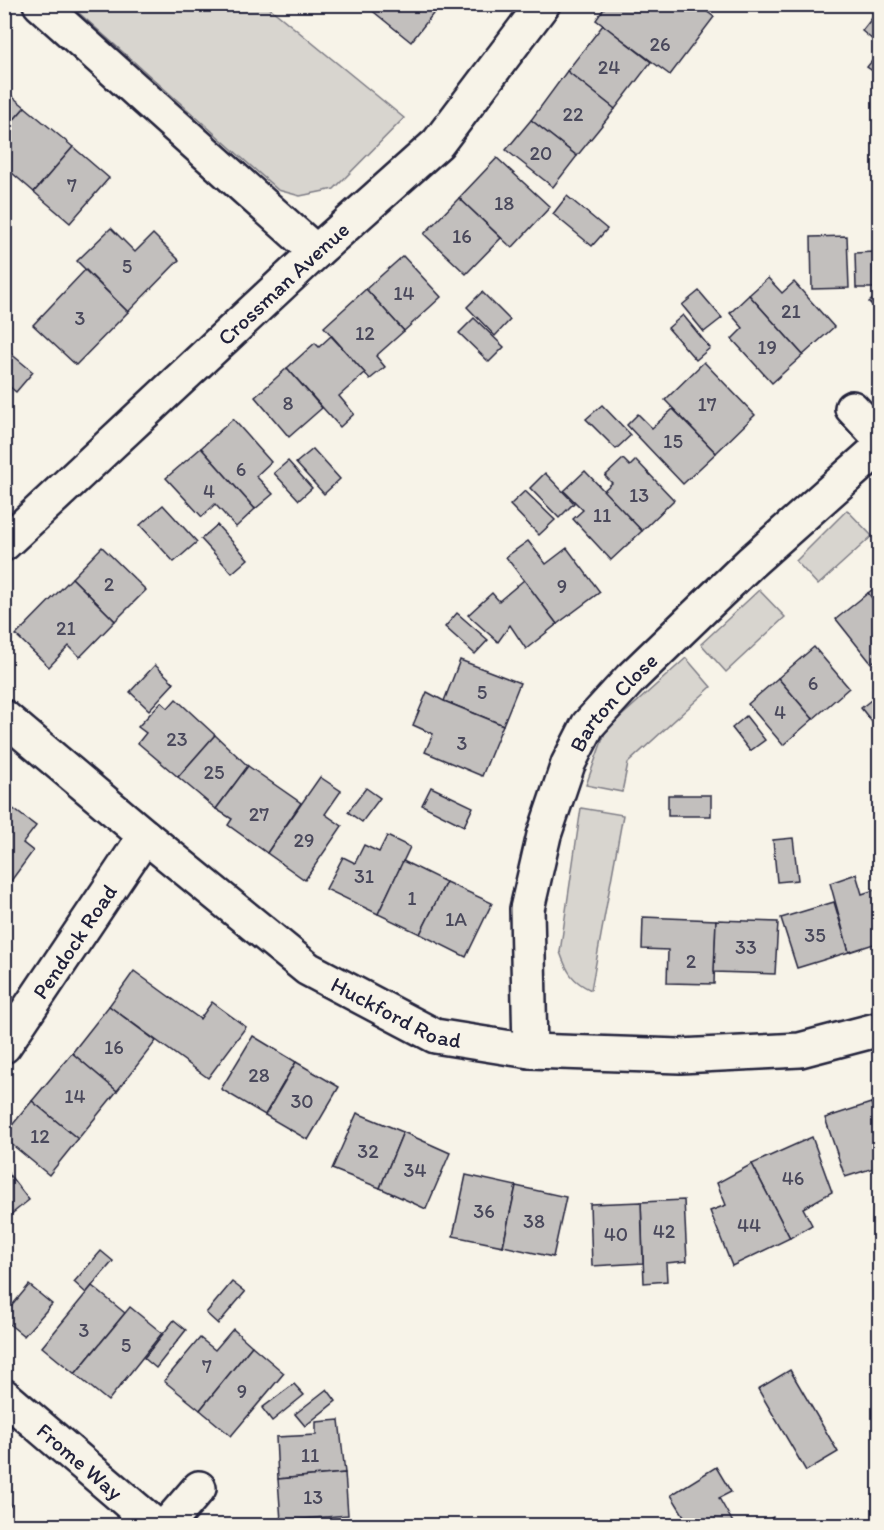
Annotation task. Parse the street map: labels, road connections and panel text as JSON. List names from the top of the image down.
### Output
{
  "streets": {
    "street": [
      "Crossman Avenue",
      "Barton Close",
      "Pendock Road",
      "Huckford Road",
      "Frome Way"
    ]
  },
  "crossings": [
    ["Barton Close", "Huckford Road"],
    ["Pendock Road", "Huckford Road"]
  ],
  "house_numbers": [
    "26",
    "24",
    "22",
    "20",
    "7",
    "18",
    "16",
    "5",
    "14",
    "21",
    "3",
    "12",
    "19",
    "8",
    "17",
    "15",
    "6",
    "4",
    "13",
    "11",
    "2",
    "9",
    "21",
    "6",
    "5",
    "4",
    "23",
    "3",
    "25",
    "27",
    "29",
    "31",
    "1",
    "1A",
    "35",
    "33",
    "2",
    "16",
    "28",
    "14",
    "30",
    "12",
    "32",
    "34",
    "46",
    "36",
    "38",
    "44",
    "42",
    "40",
    "3",
    "5",
    "7",
    "9",
    "11",
    "13"
  ]
}
